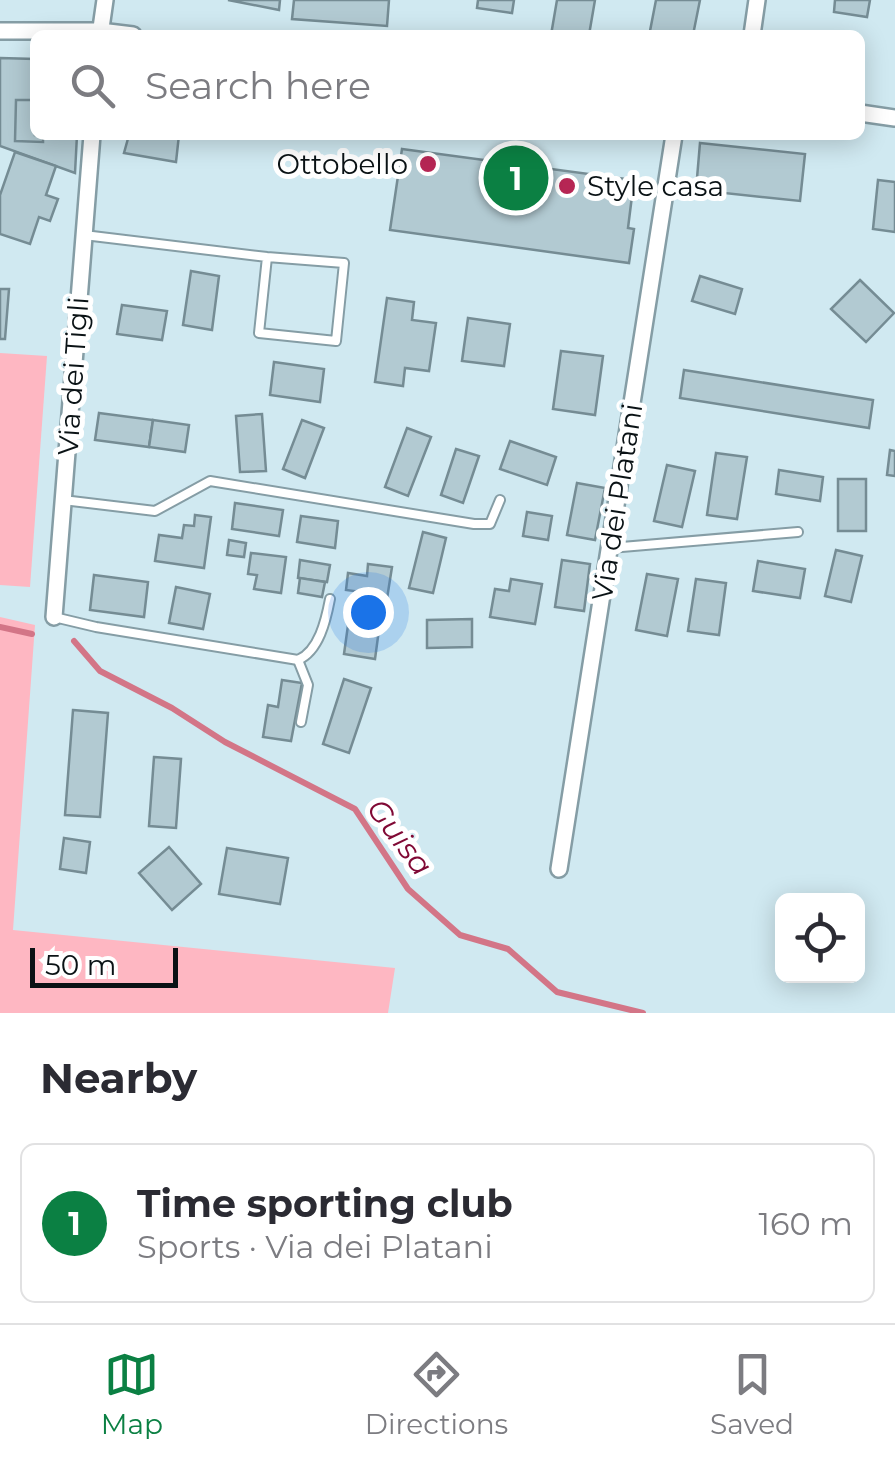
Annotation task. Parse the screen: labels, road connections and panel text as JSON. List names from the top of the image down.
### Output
{
  "streets": {
    "street": ["Via dei Tigli", "Via dei Platani"]
  },
  "water": ["Guisa"],
  "places": ["Ottobello", "Style casa"],
  "scale_bar": "50 m",
  "page": {
    "search": "Search here",
    "pins": "1",
    "scale": "50 m",
    "heading": "Nearby",
    "list": [
      {
        "mark": "1",
        "name": "Time sporting club",
        "note": "Sports · Via dei Platani",
        "value": "160 m"
      }
    ],
    "nav": ["Map", "Directions", "Saved"]
  }
}
